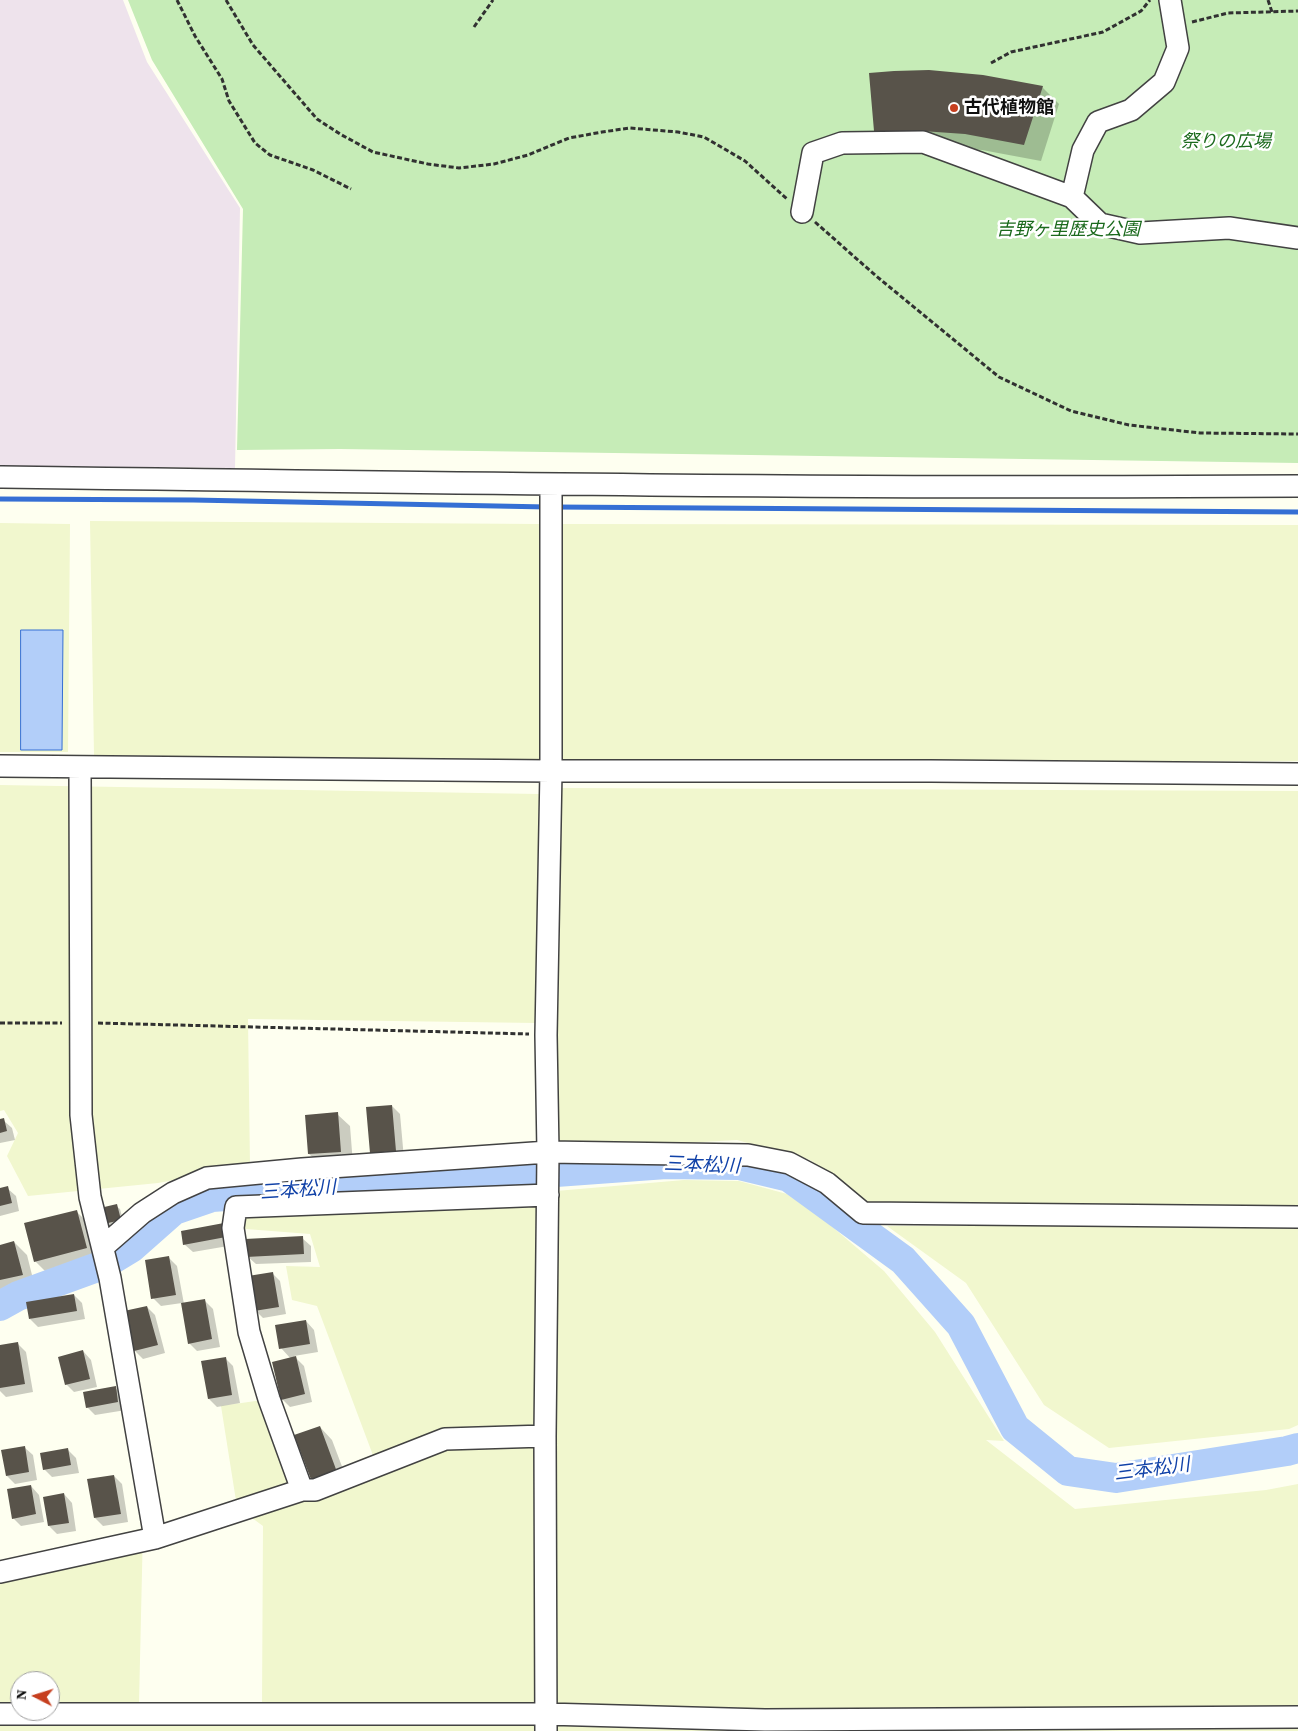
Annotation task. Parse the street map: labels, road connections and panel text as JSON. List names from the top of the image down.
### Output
{
  "water": ["三本松川"],
  "parks": ["祭りの広場", "吉野ヶ里歴史公園"],
  "places": ["古代植物館"],
  "north": "left"
}
